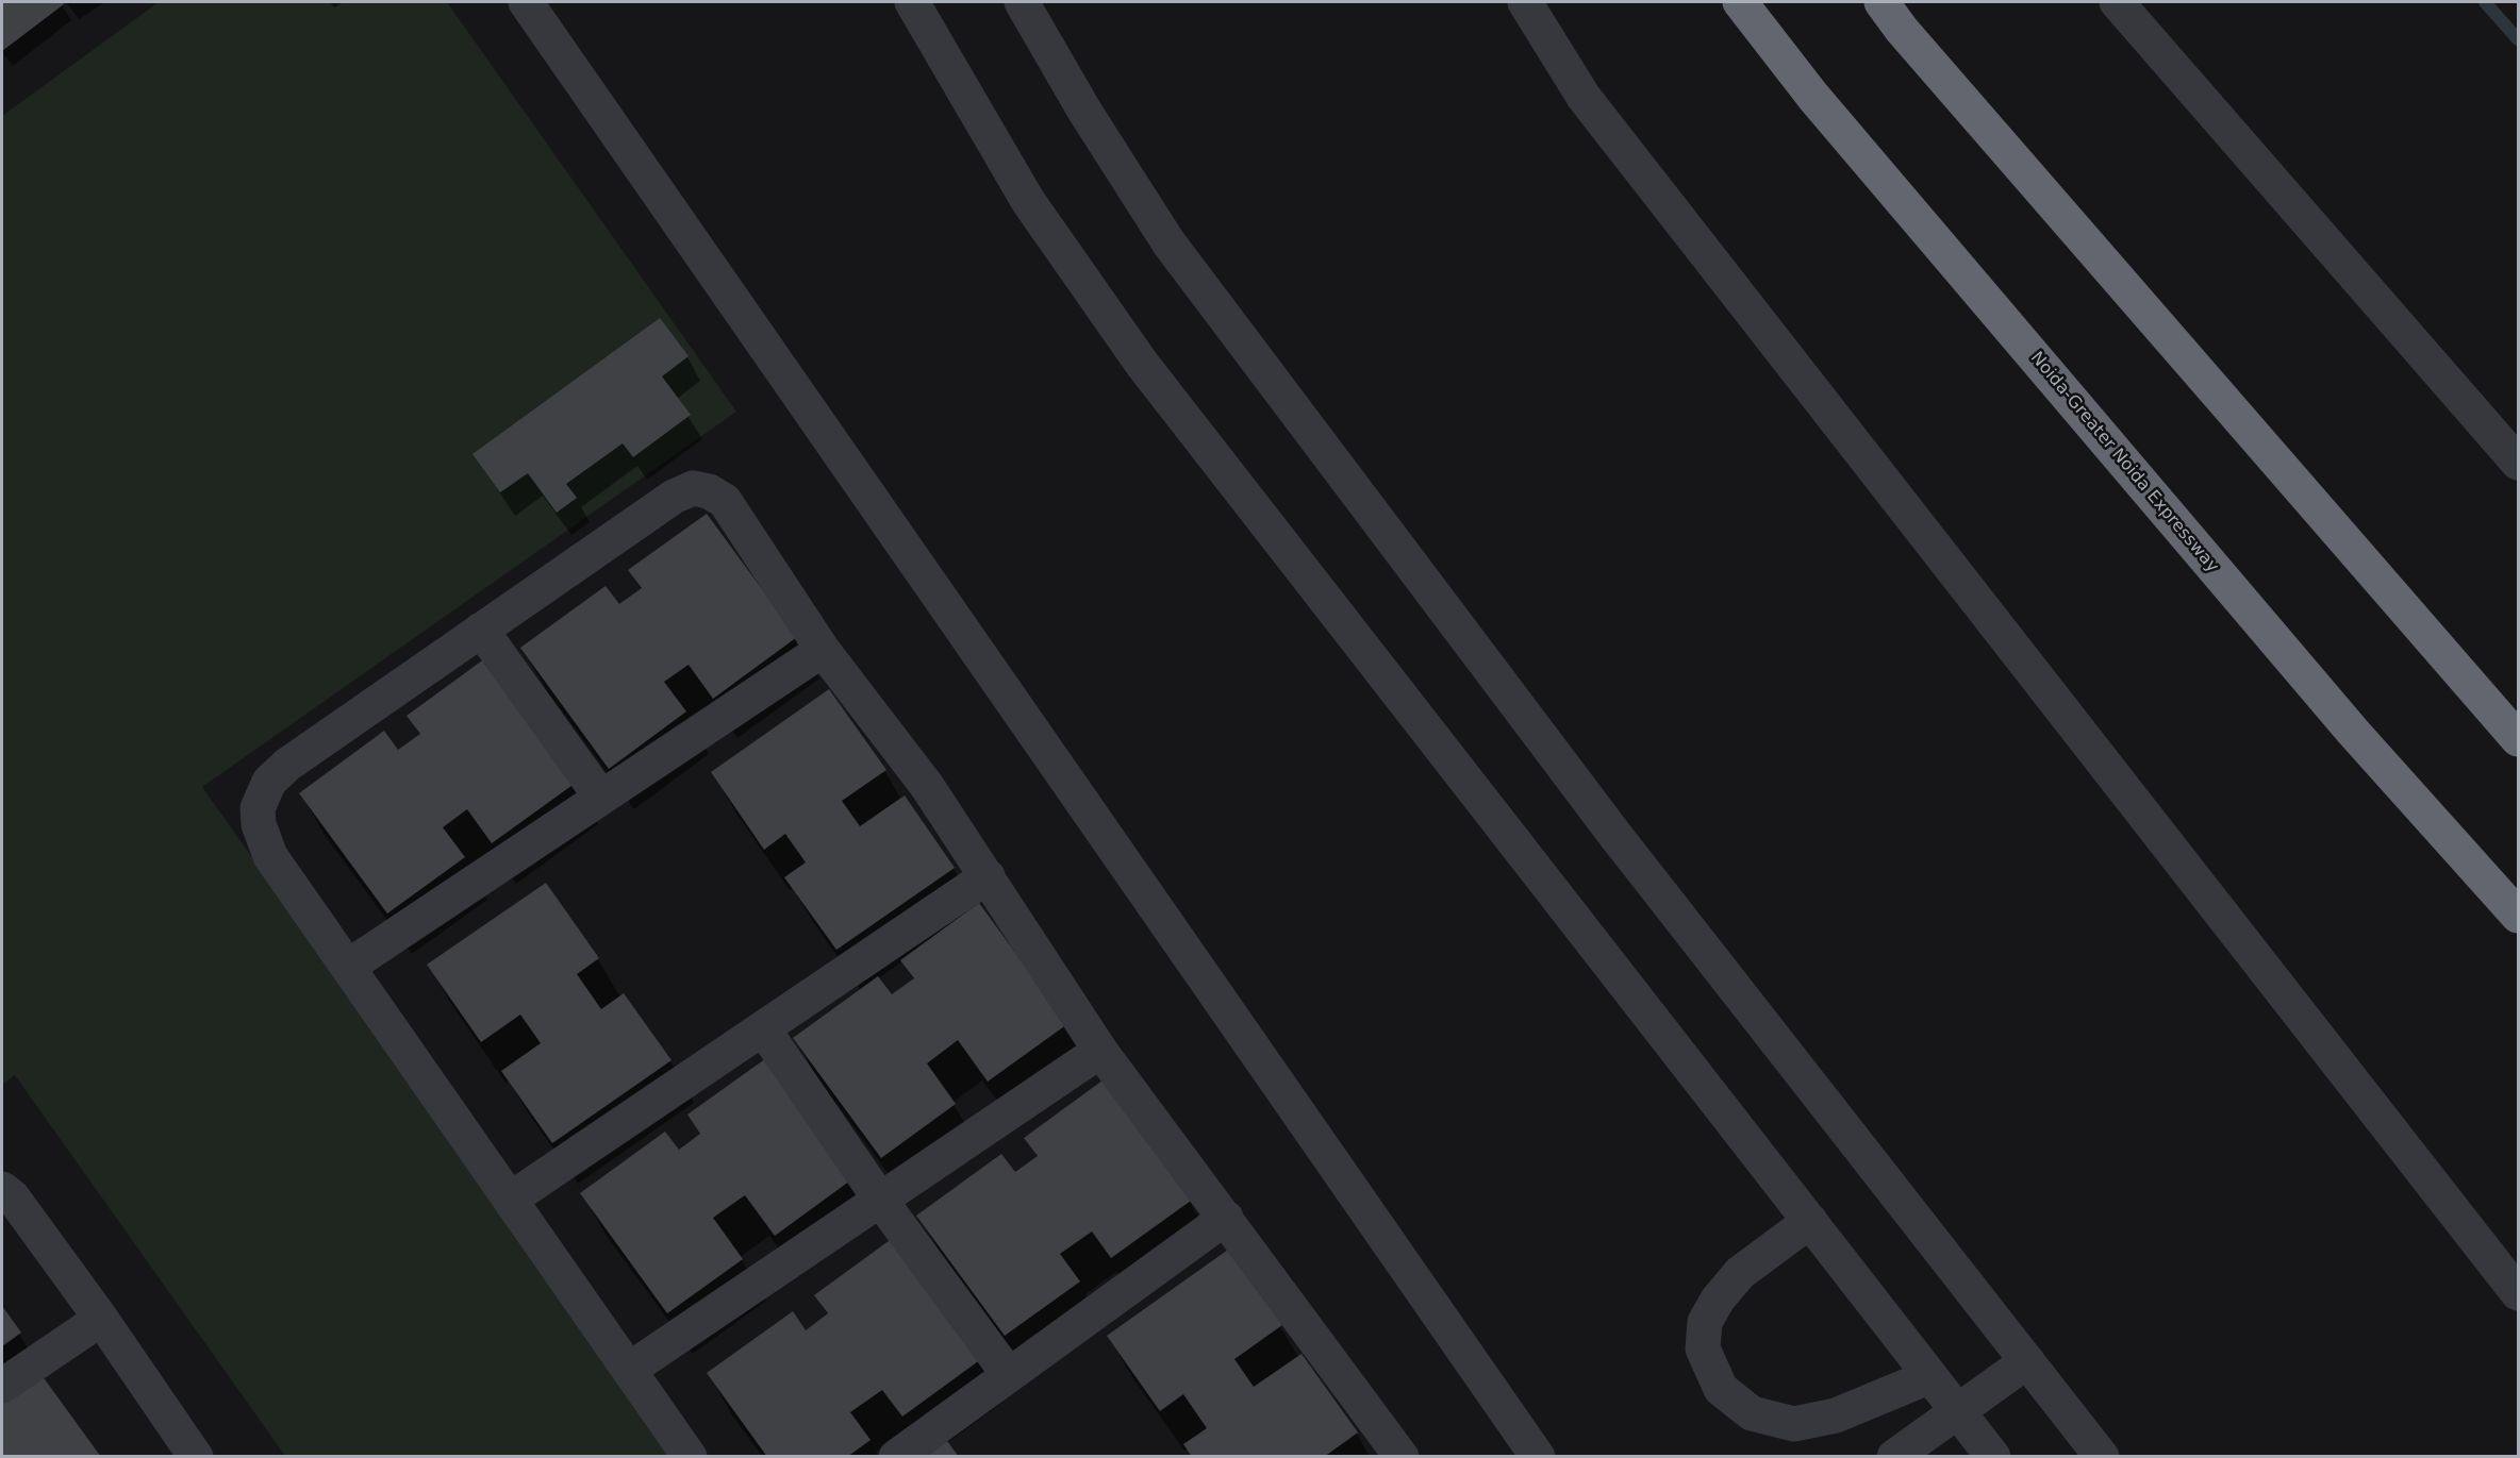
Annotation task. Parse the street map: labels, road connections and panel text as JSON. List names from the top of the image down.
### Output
{
  "streets": {
    "highway": ["Noida-Greater Noida Expressway"]
  }
}
